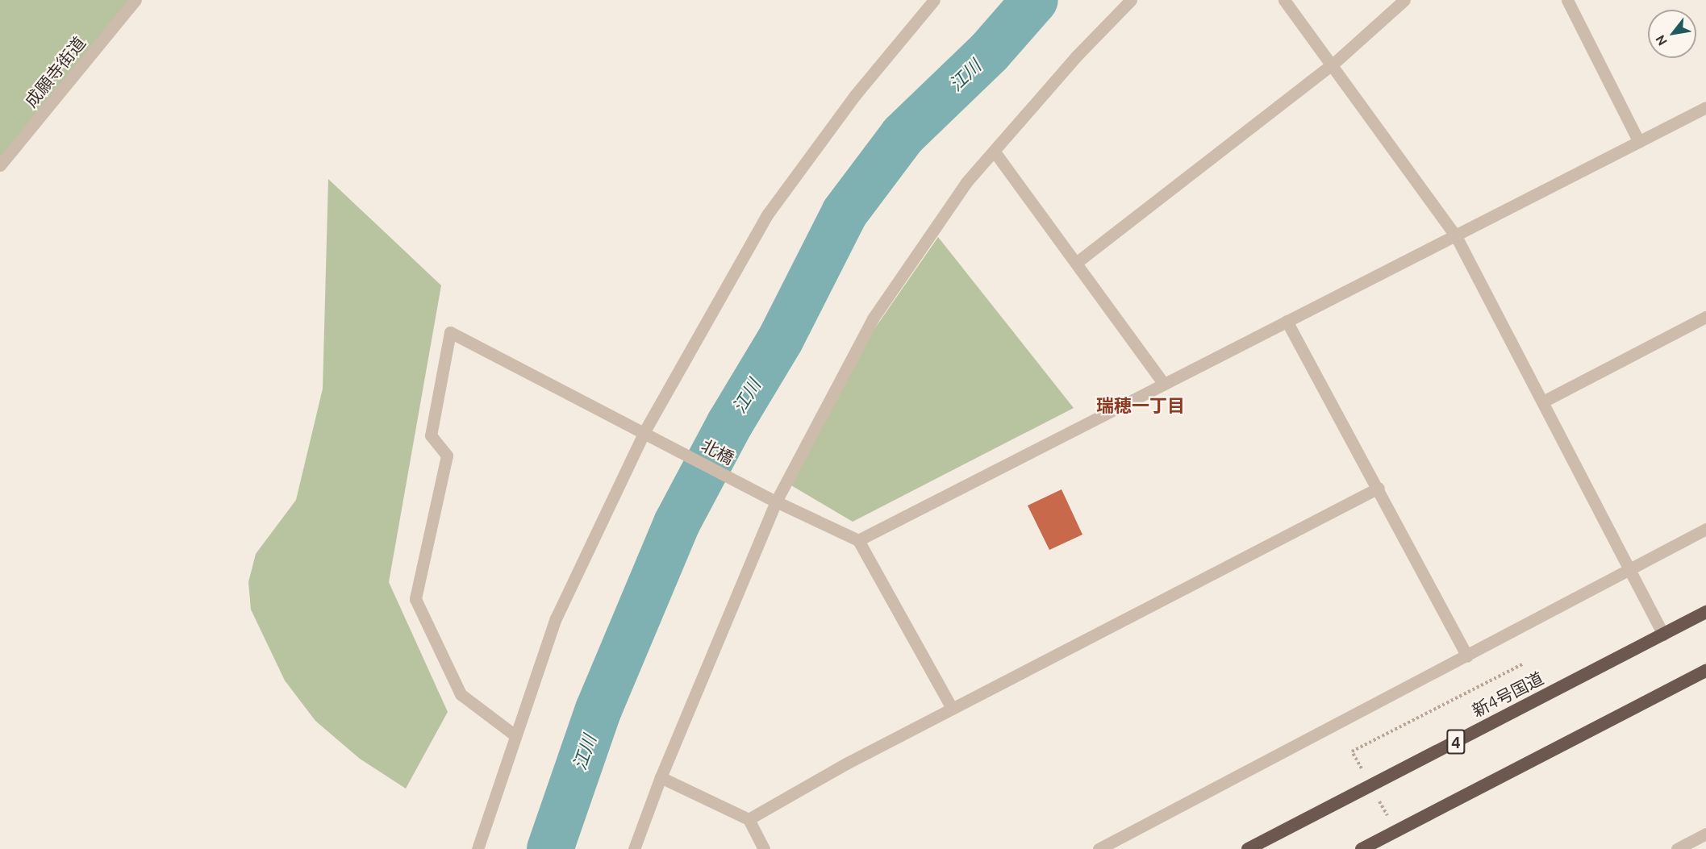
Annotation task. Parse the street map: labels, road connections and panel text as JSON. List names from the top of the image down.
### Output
{
  "streets": {
    "highway": ["新4号国道", "4"],
    "street": ["成願寺街道", "北橋"]
  },
  "districts": ["瑞穂一丁目"],
  "water": ["江川"],
  "north": "bottom left"
}
